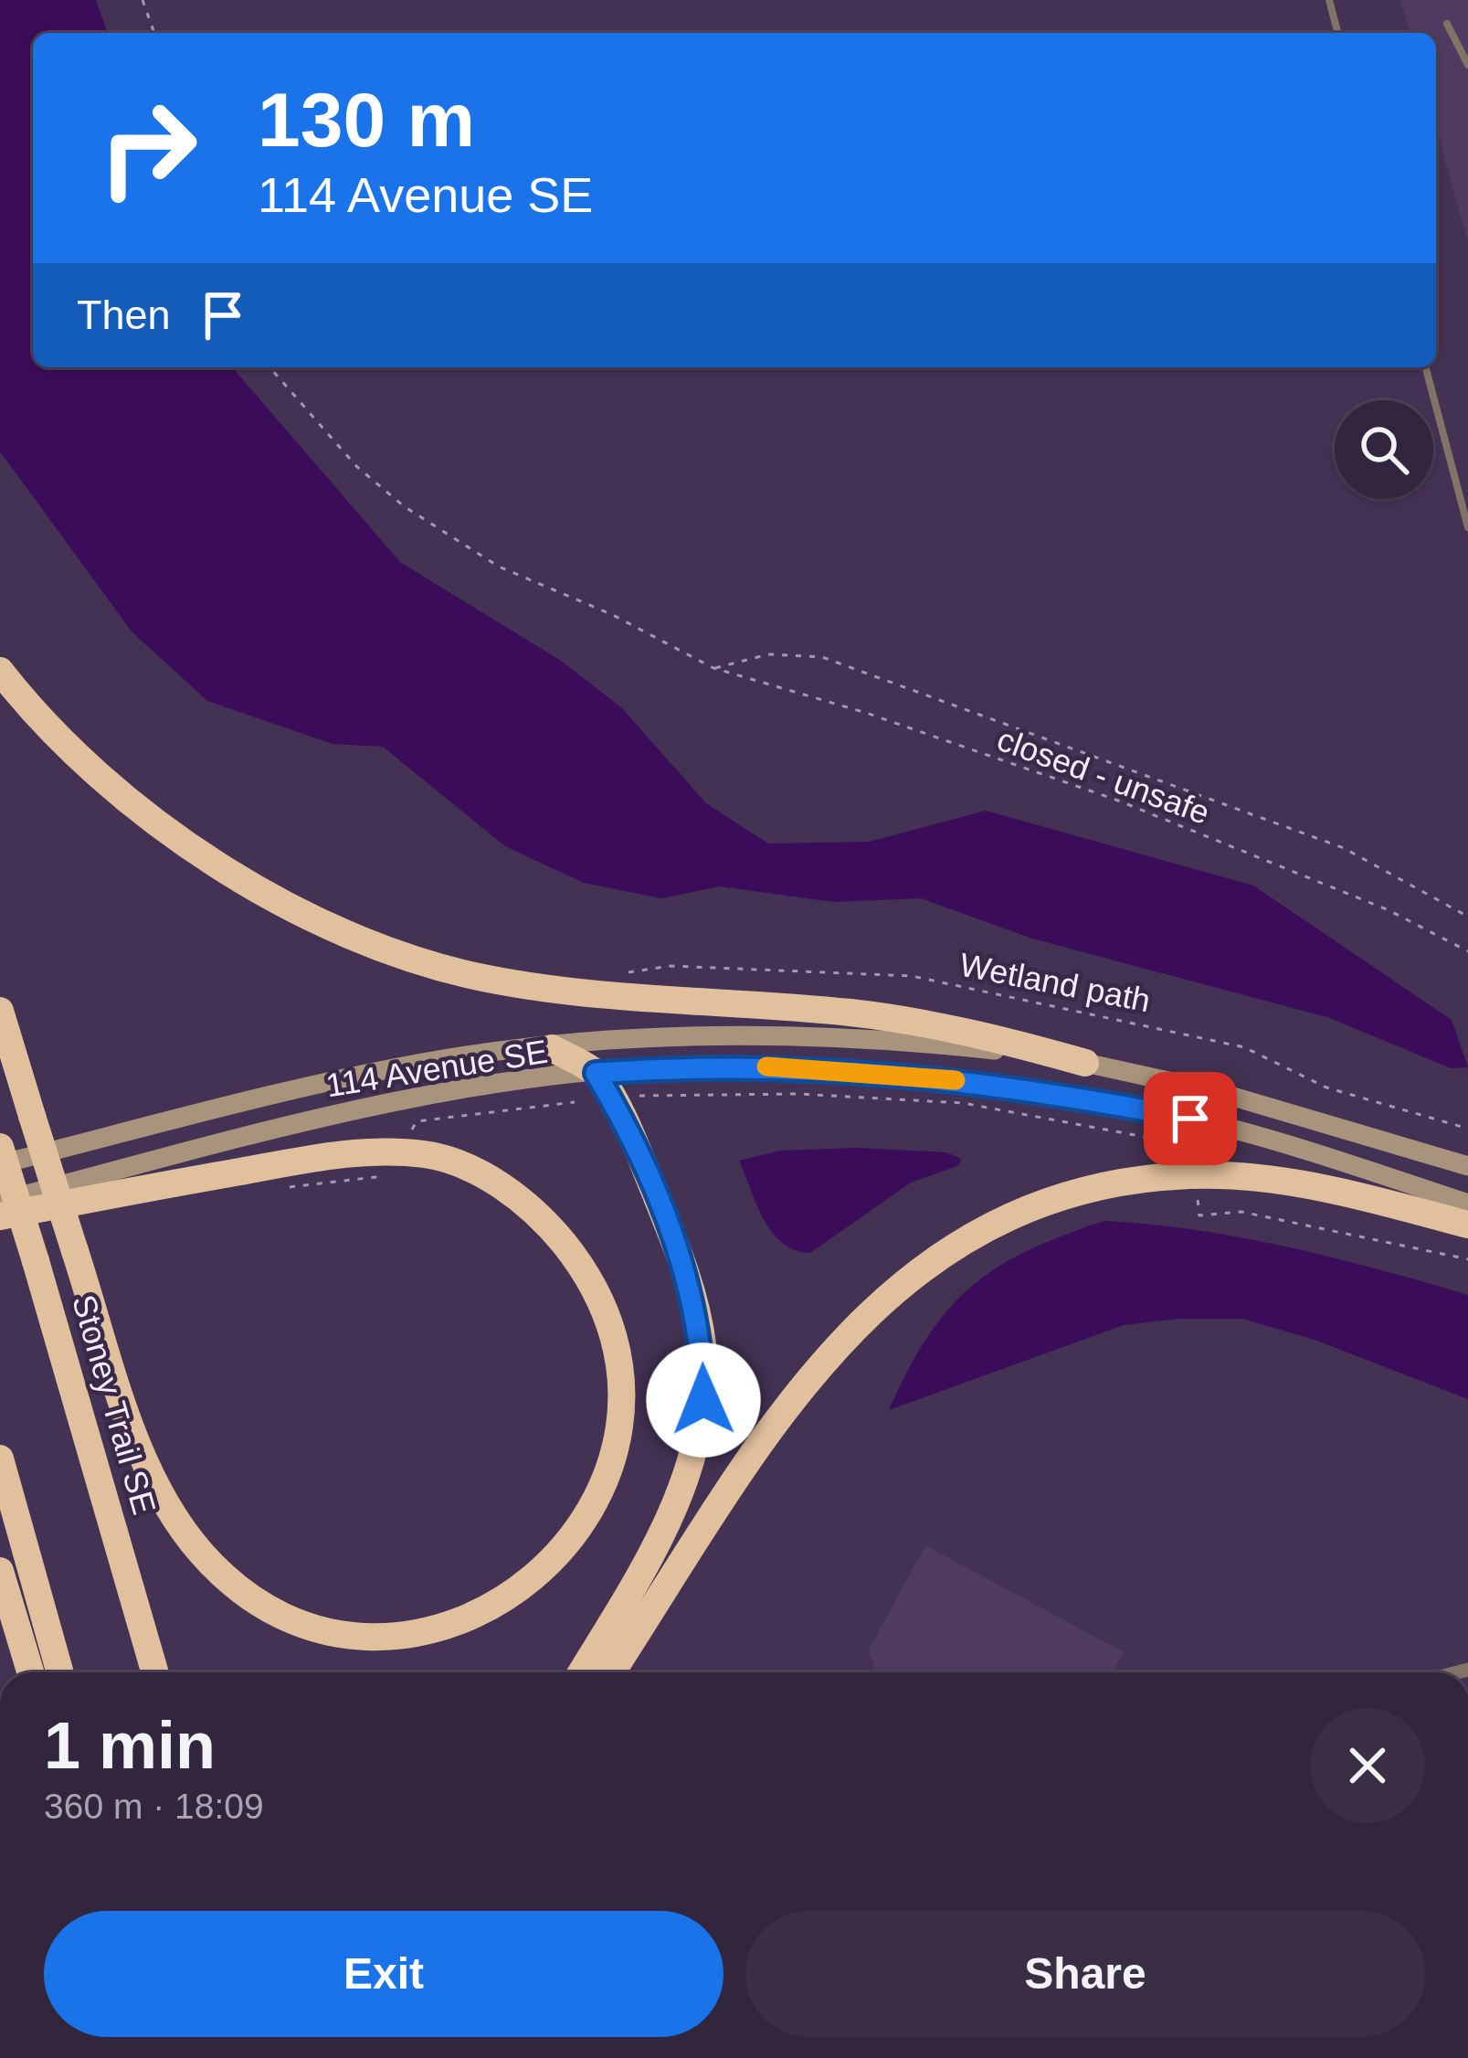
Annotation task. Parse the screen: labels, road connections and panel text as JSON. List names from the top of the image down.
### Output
{
  "streets": {
    "highway": ["Stoney Trail SE"],
    "main road": ["114 Avenue SE"],
    "path": ["closed - unsafe", "Wetland path"]
  },
  "page": {
    "turn": ["130 m", "114 Avenue SE"],
    "then": "Then",
    "heading": ["1 min", "360 m · 18:09"],
    "buttons": ["Exit", "Share"]
  }
}
